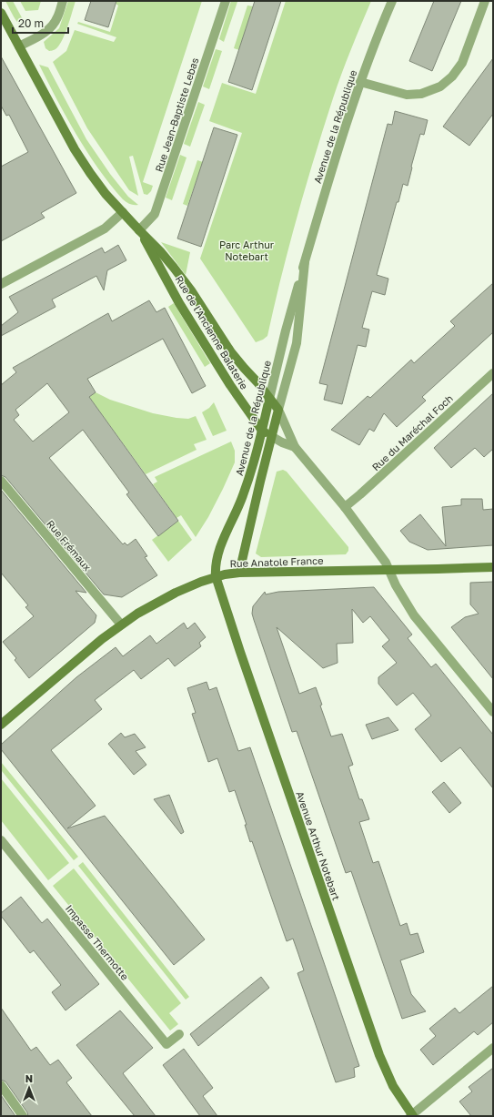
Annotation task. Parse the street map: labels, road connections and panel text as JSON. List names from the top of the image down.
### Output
{
  "streets": {
    "street": [
      "Rue Jean-Baptiste Lebas",
      "Avenue de la République",
      "Rue de l'Ancienne Balaterie",
      "Rue du Maréchal Foch",
      "Rue Frémaux",
      "Rue Anatole France",
      "Avenue Arthur Notebart",
      "Impasse Thermotte"
    ]
  },
  "crossings": [
    ["Rue Jean-Baptiste Lebas", "Rue de l'Ancienne Balaterie"],
    ["Avenue de la République", "Rue de l'Ancienne Balaterie"],
    ["Avenue de la République", "Rue Anatole France"],
    ["Avenue de la République", "Avenue Arthur Notebart"],
    ["Rue de l'Ancienne Balaterie", "Rue du Maréchal Foch"],
    ["Rue de l'Ancienne Balaterie", "Rue Anatole France"],
    ["Rue Frémaux", "Rue Anatole France"],
    ["Rue Anatole France", "Avenue Arthur Notebart"]
  ],
  "parks": ["Parc Arthur Notebart"],
  "scale_bar": "20 m",
  "north": "top"
}
